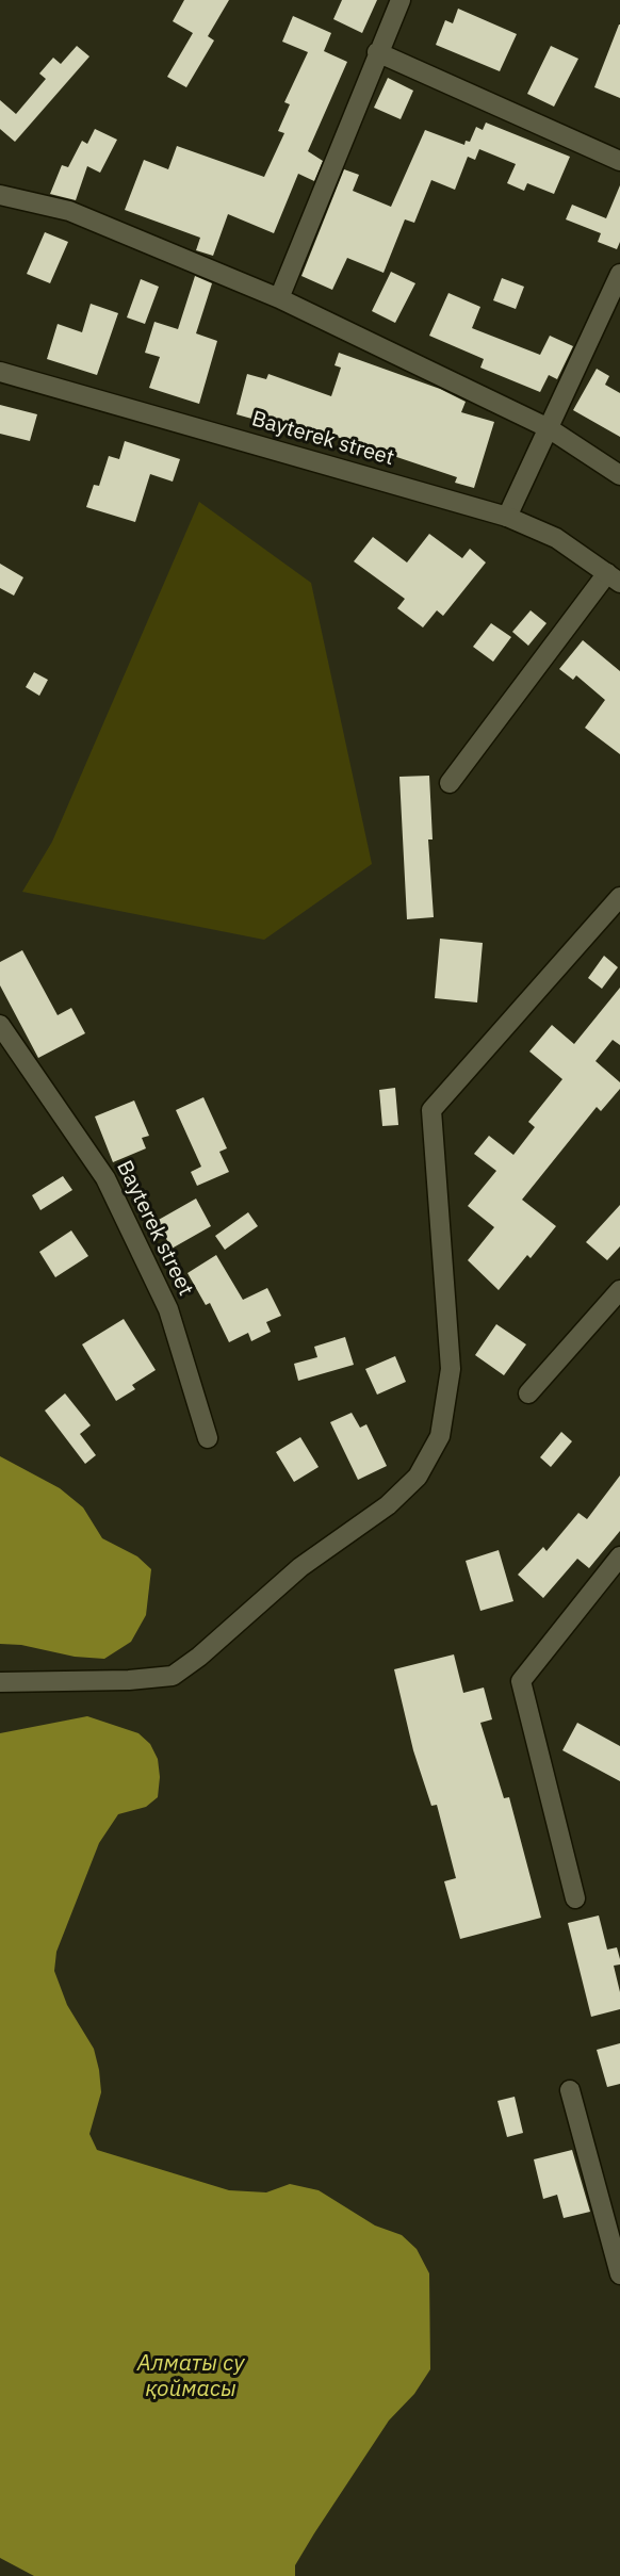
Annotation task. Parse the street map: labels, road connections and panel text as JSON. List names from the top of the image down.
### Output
{
  "streets": {
    "street": ["Bayterek street"]
  },
  "water": ["Алматы су қоймасы"]
}
